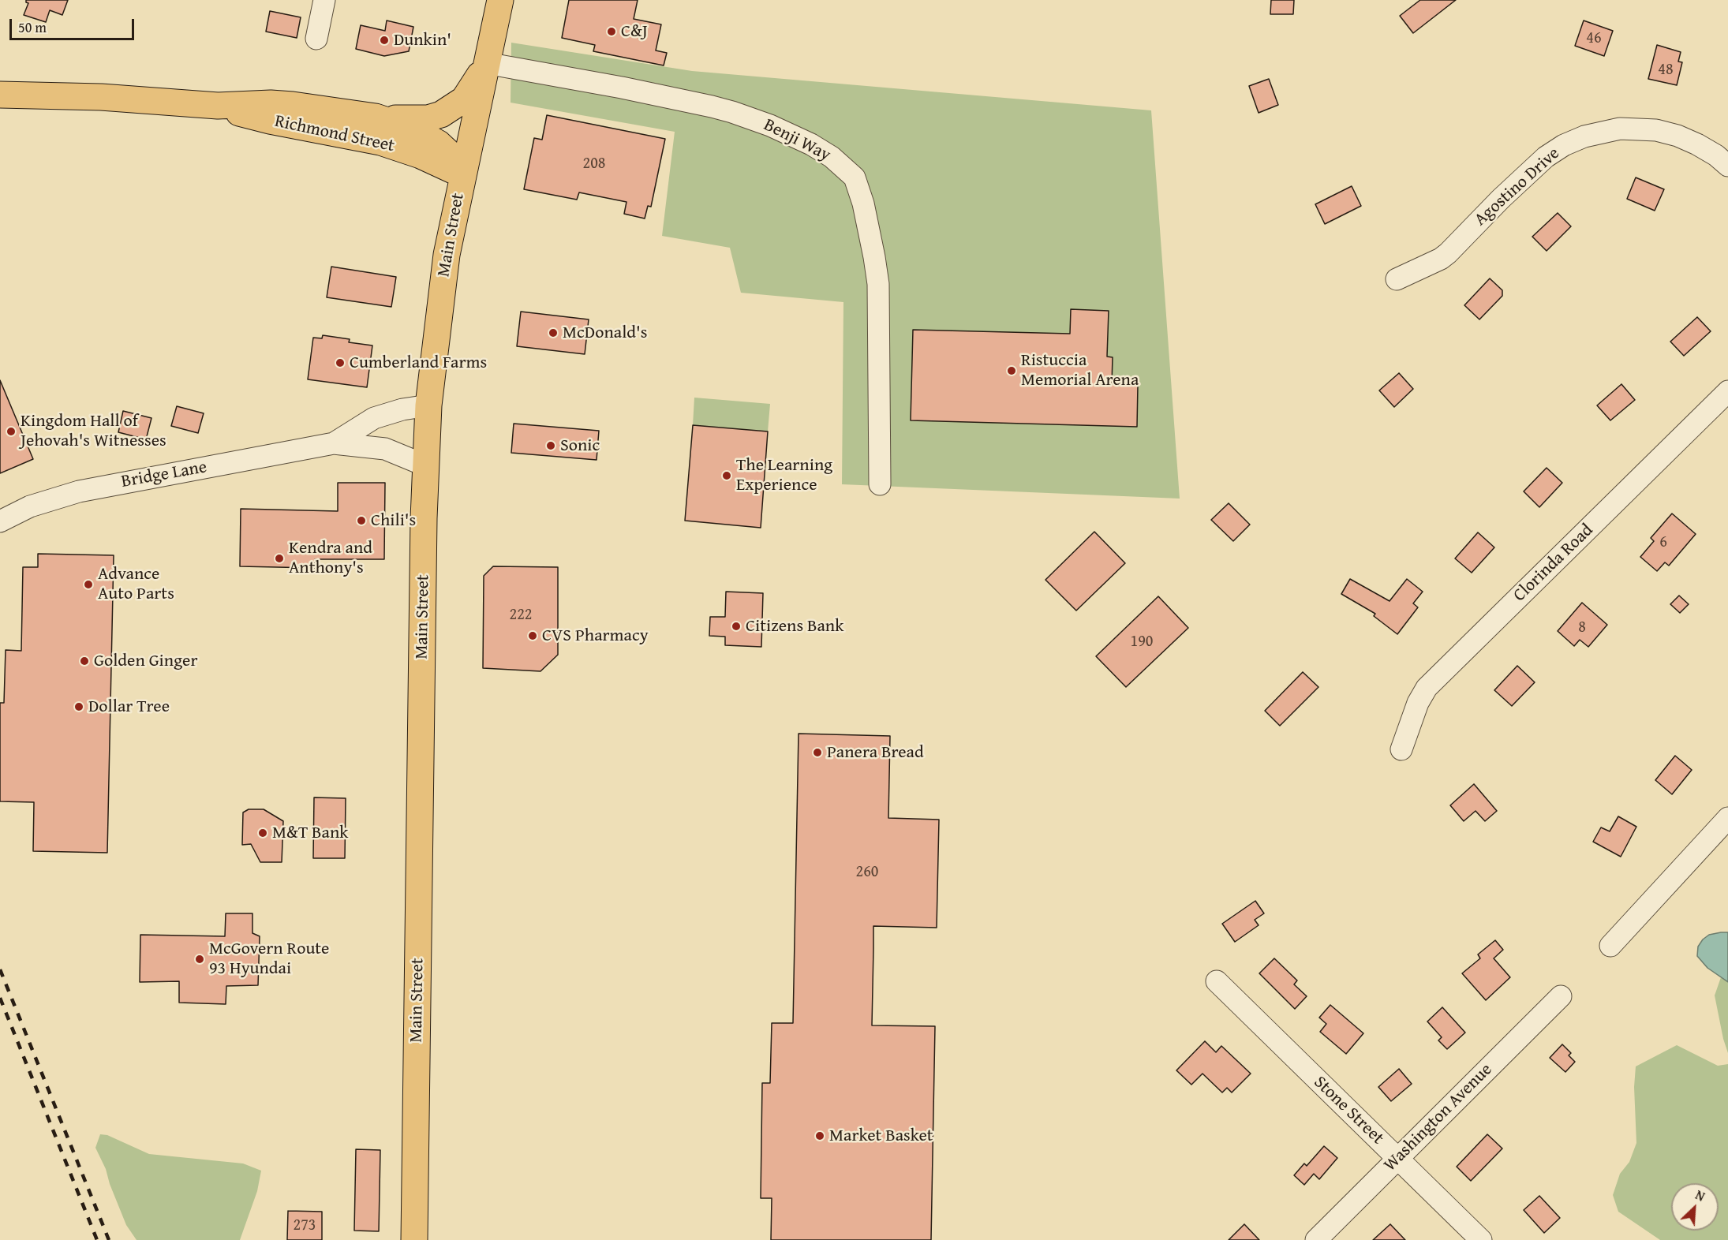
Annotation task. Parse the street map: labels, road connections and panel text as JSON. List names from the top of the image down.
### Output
{
  "streets": {
    "main road": ["Richmond Street", "Main Street"],
    "street": [
      "Benji Way",
      "Agostino Drive",
      "Bridge Lane",
      "Clorinda Road",
      "Stone Street",
      "Washington Avenue"
    ]
  },
  "crossings": [
    ["Richmond Street", "Main Street"],
    ["Benji Way", "Main Street"],
    ["Main Street", "Bridge Lane"],
    ["Stone Street", "Washington Avenue"]
  ],
  "places": [
    "C&J",
    "Dunkin'",
    "McDonald's",
    "Cumberland Farms",
    "Ristuccia Memorial Arena",
    "Kingdom Hall of Jehovah's Witnesses",
    "Sonic",
    "The Learning Experience",
    "Chili's",
    "Kendra and Anthony's",
    "Advance Auto Parts",
    "Citizens Bank",
    "CVS Pharmacy",
    "Golden Ginger",
    "Dollar Tree",
    "Panera Bread",
    "M&T Bank",
    "McGovern Route 93 Hyundai",
    "Market Basket"
  ],
  "house_numbers": [
    "46",
    "48",
    "208",
    "6",
    "222",
    "8",
    "190",
    "260",
    "273"
  ],
  "scale_bar": "50 m",
  "north": "top right"
}
